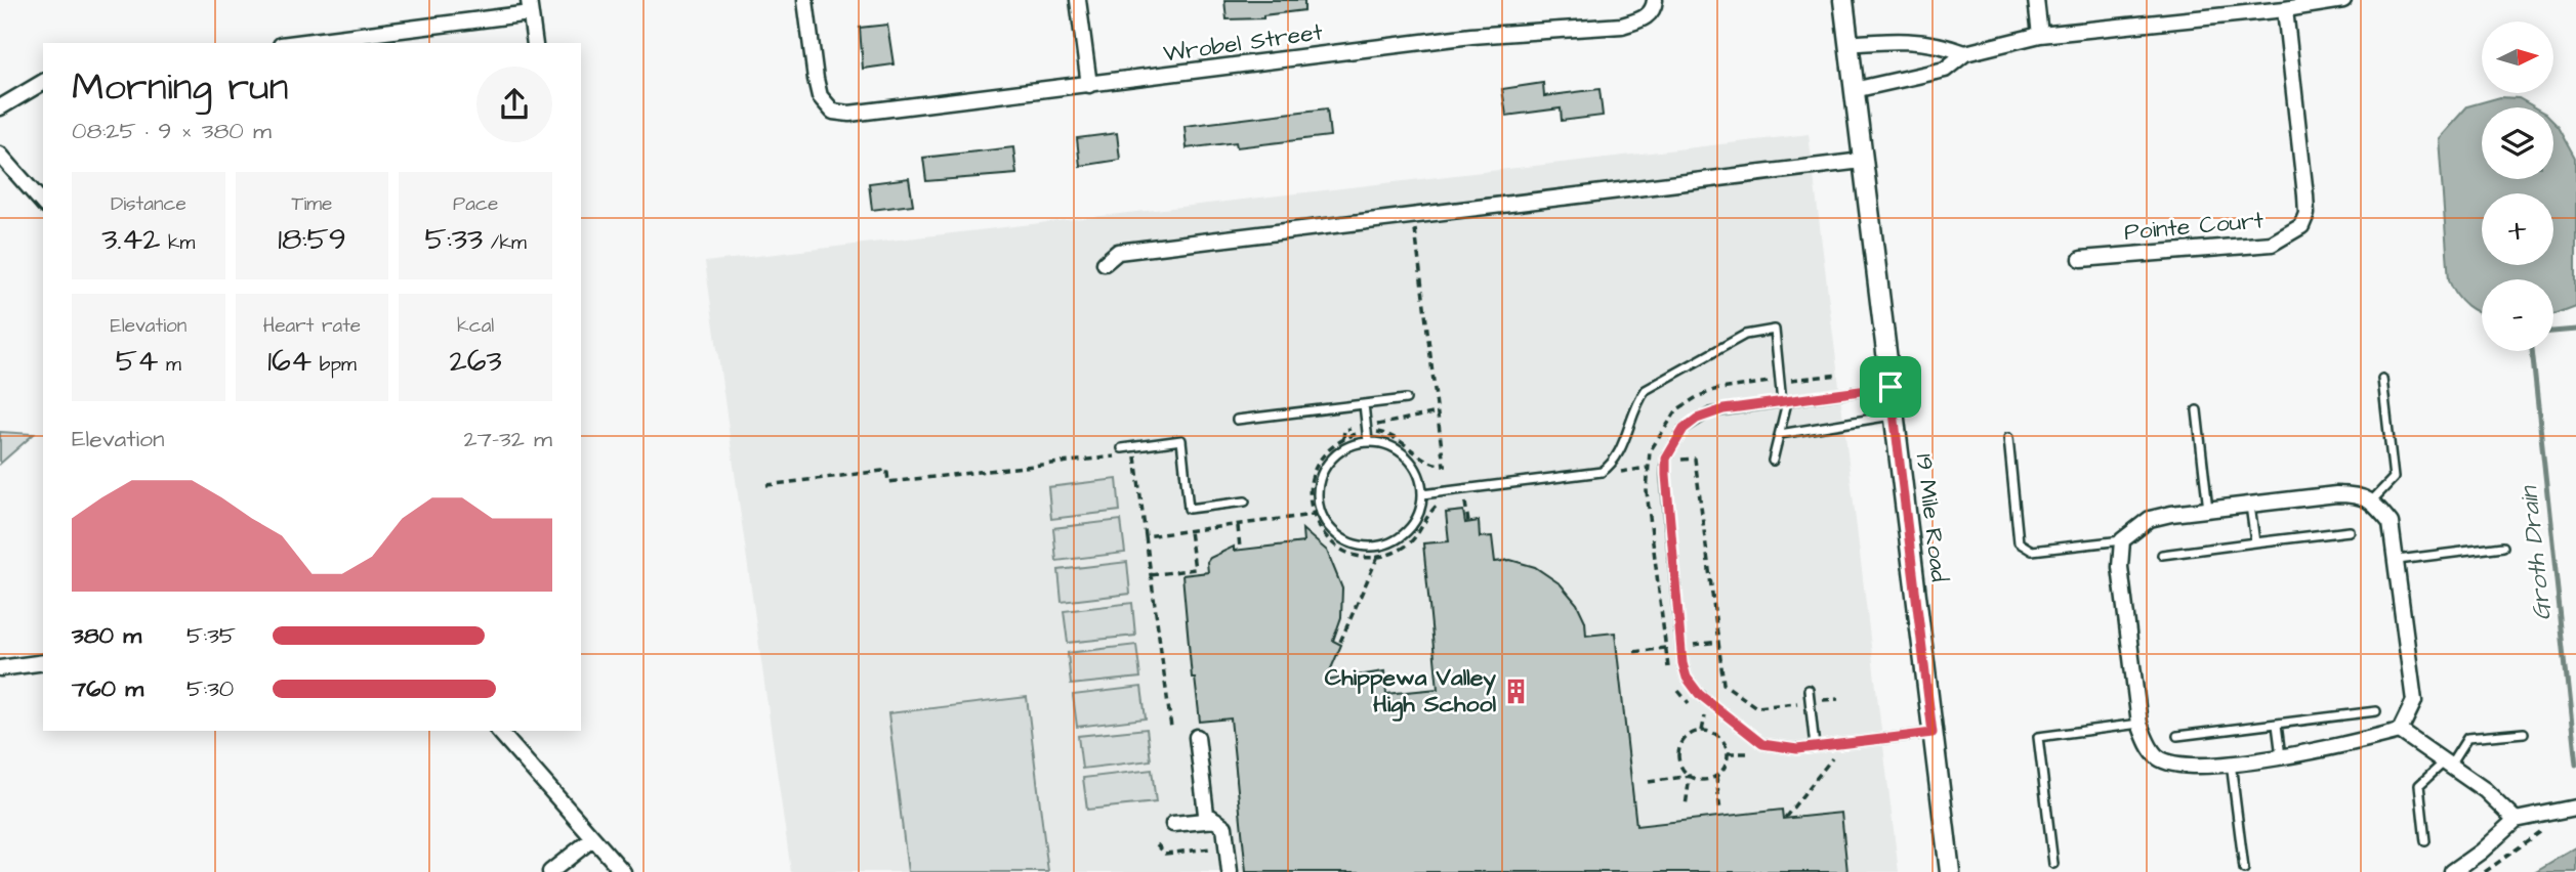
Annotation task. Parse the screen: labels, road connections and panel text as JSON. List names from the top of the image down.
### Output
{
  "streets": {
    "street": ["Wrobel Street", "Pointe Court", "19 Mile Road"]
  },
  "water": ["Groth Drain"],
  "places": {
    "building": ["Chippewa Valley High School"]
  },
  "north": "right",
  "page": {
    "map_buttons": ["+", "−"],
    "heading": ["Morning run", "08:25 · 9 × 380 m"],
    "stats": [
      ["Distance", "3.42 km"],
      ["Time", "18:59"],
      ["Pace", "5:33 /km"],
      ["Elevation", "54 m"],
      ["Heart rate", "164 bpm"],
      ["kcal", "263"]
    ],
    "chart": ["Elevation", "27–32 m"],
    "list": [
      {
        "name": "380 m",
        "note": "5:35"
      },
      {
        "name": "760 m",
        "note": "5:30"
      }
    ]
  }
}
